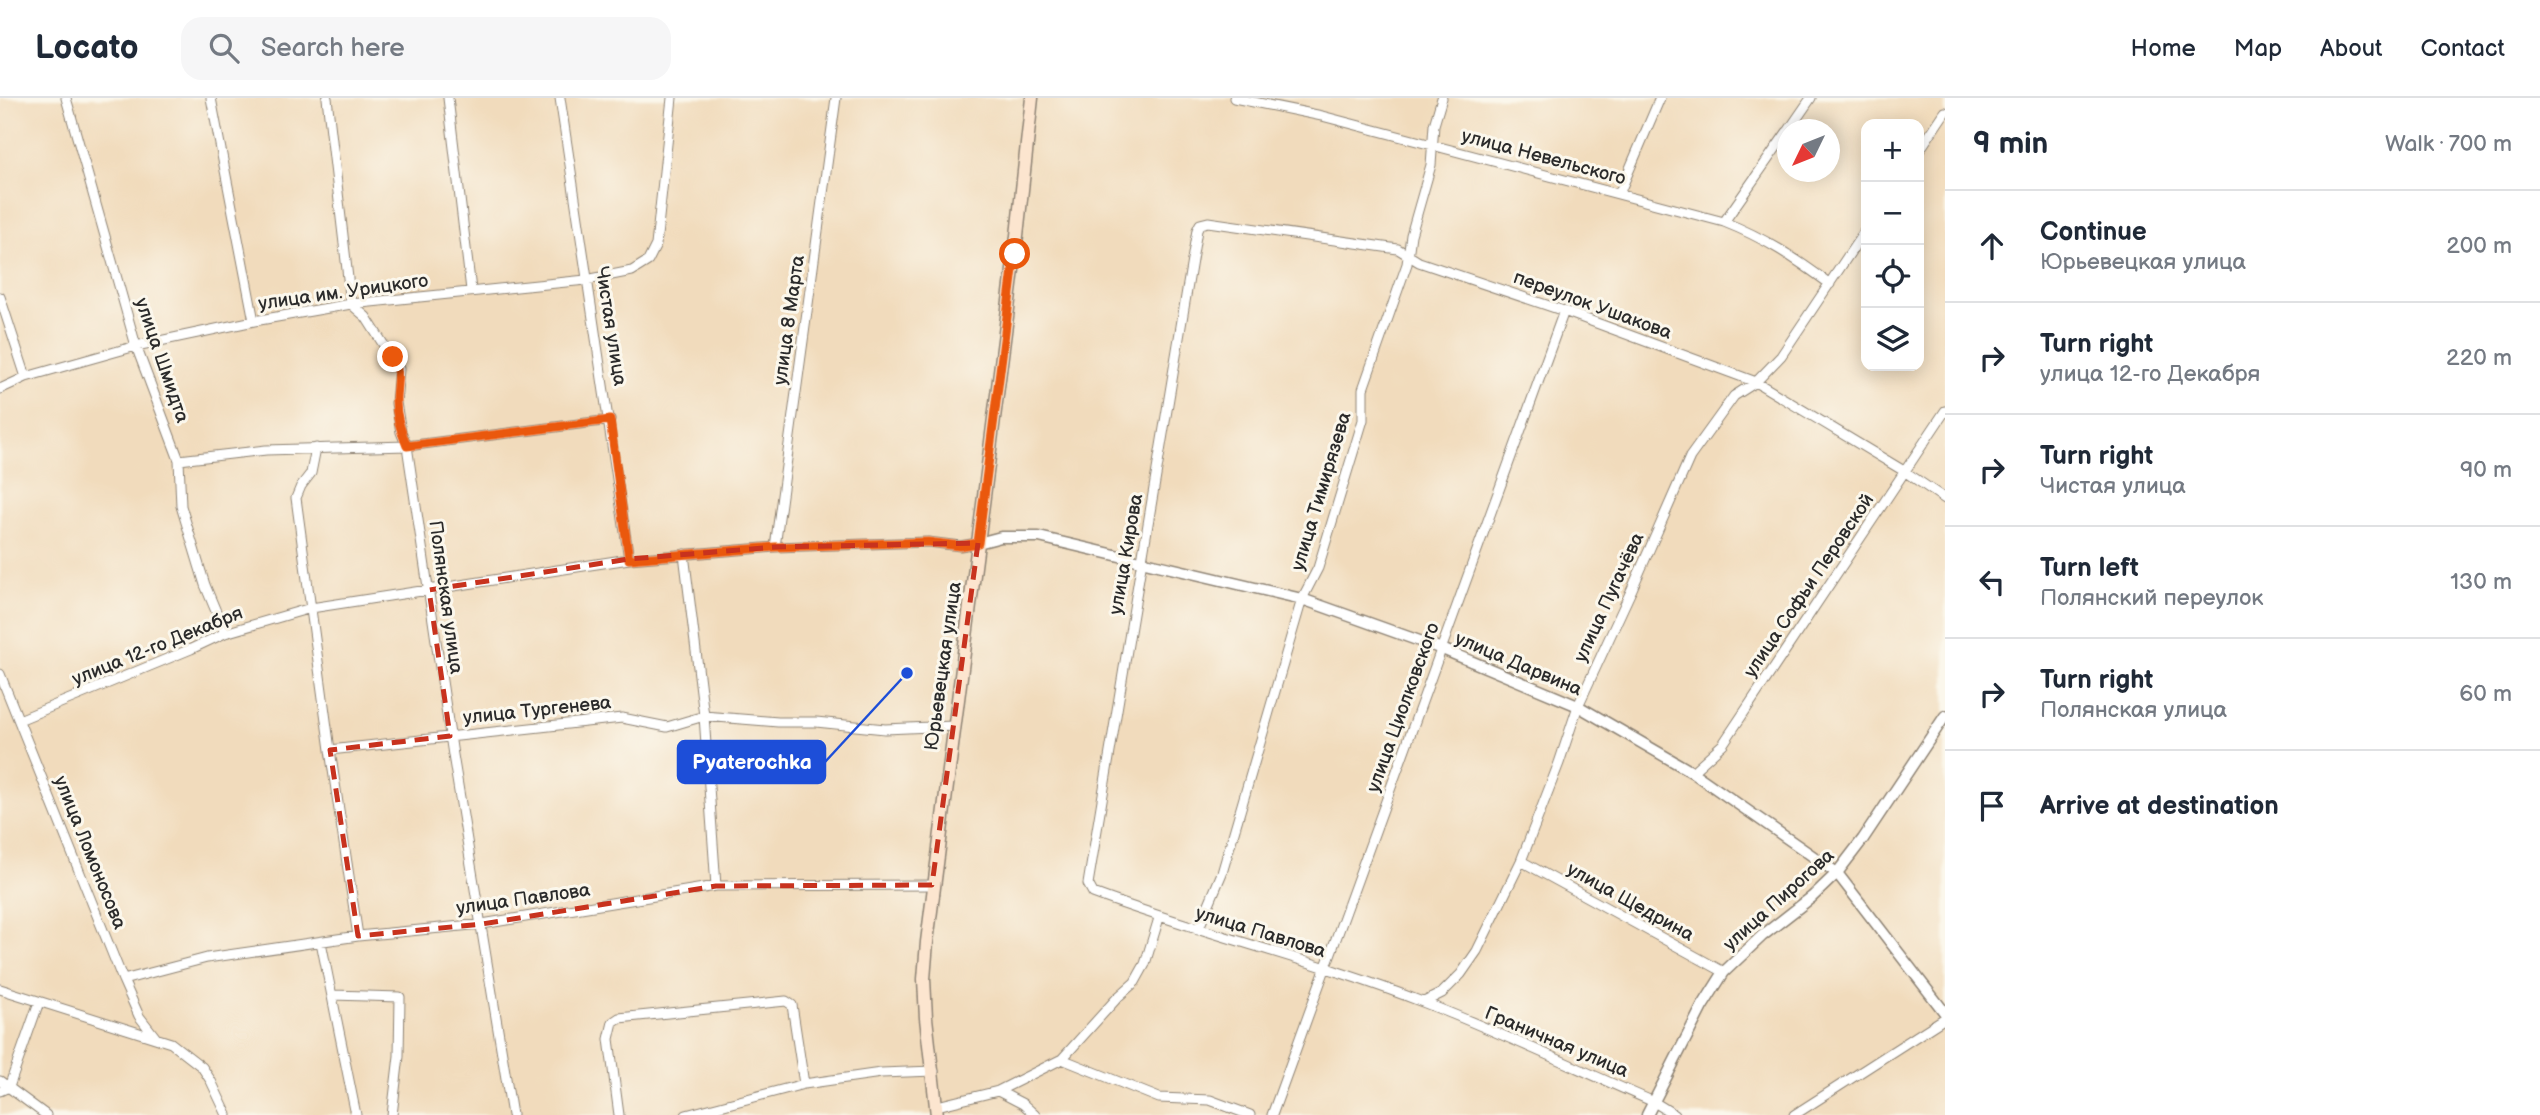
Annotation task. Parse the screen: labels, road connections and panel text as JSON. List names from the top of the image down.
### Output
{
  "streets": {
    "main road": ["Юрьевецкая улица"],
    "street": [
      "улица Невельского",
      "улица им. Урицкого",
      "переулок Ушакова",
      "улица 8 Марта",
      "Чистая улица",
      "улица Шмидта",
      "улица Тимирязева",
      "улица Кирова",
      "улица Софьи Перовской",
      "Полянская улица",
      "улица Пугачёва",
      "улица 12-го Декабря",
      "улица Дарвина",
      "улица Циолковского",
      "улица Тургенева",
      "улица Ломоносова",
      "улица Павлова",
      "улица Пирогова",
      "улица Щедрина",
      "Граничная улица"
    ]
  },
  "crossings": [
    ["улица Невельского", "улица Тимирязева"],
    ["улица Невельского", "улица Пугачёва"],
    ["улица им. Урицкого", "Чистая улица"],
    ["улица им. Урицкого", "улица Шмидта"],
    ["улица им. Урицкого", "Полянская улица"],
    ["переулок Ушакова", "улица Тимирязева"],
    ["переулок Ушакова", "улица Кирова"],
    ["переулок Ушакова", "улица Софьи Перовской"],
    ["переулок Ушакова", "улица Пугачёва"],
    ["переулок Ушакова", "улица Циолковского"],
    ["улица 8 Марта", "улица 12-го Декабря"],
    ["Чистая улица", "улица 12-го Декабря"],
    ["улица Шмидта", "улица 12-го Декабря"],
    ["улица Тимирязева", "улица Дарвина"],
    ["улица Тимирязева", "улица Павлова"],
    ["улица Кирова", "улица Дарвина"],
    ["улица Кирова", "улица Павлова"],
    ["улица Софьи Перовской", "улица Дарвина"],
    ["Полянская улица", "улица 12-го Декабря"],
    ["Полянская улица", "улица Тургенева"],
    ["Полянская улица", "улица Павлова"],
    ["улица Пугачёва", "улица Дарвина"],
    ["улица Пугачёва", "улица Павлова"],
    ["улица Пугачёва", "улица Щедрина"],
    ["улица Пугачёва", "Граничная улица"],
    ["улица 12-го Декабря", "улица Дарвина"],
    ["улица 12-го Декабря", "Юрьевецкая улица"],
    ["улица 12-го Декабря", "улица Ломоносова"],
    ["улица Дарвина", "Юрьевецкая улица"],
    ["улица Дарвина", "улица Циолковского"],
    ["улица Дарвина", "улица Пирогова"],
    ["Юрьевецкая улица", "улица Тургенева"],
    ["Юрьевецкая улица", "улица Павлова"],
    ["улица Циолковского", "улица Павлова"],
    ["улица Ломоносова", "улица Павлова"],
    ["улица Павлова", "Граничная улица"],
    ["улица Пирогова", "улица Щедрина"],
    ["улица Пирогова", "Граничная улица"]
  ],
  "places": ["Pyaterochka"],
  "north": "bottom left",
  "page": {
    "header": "Locato",
    "search": "Search here",
    "nav": [
      "Home",
      "Map",
      "About",
      "Contact"
    ],
    "heading": ["9 min", "Walk · 700 m"],
    "map_buttons": ["+", "−"],
    "list": [
      ["Continue", "Юрьевецкая улица", "200 m"],
      ["Turn right", "улица 12-го Декабря", "220 m"],
      ["Turn right", "Чистая улица", "90 m"],
      ["Turn left", "Полянский переулок", "130 m"],
      ["Turn right", "Полянская улица", "60 m"],
      "Arrive at destination"
    ]
  }
}
